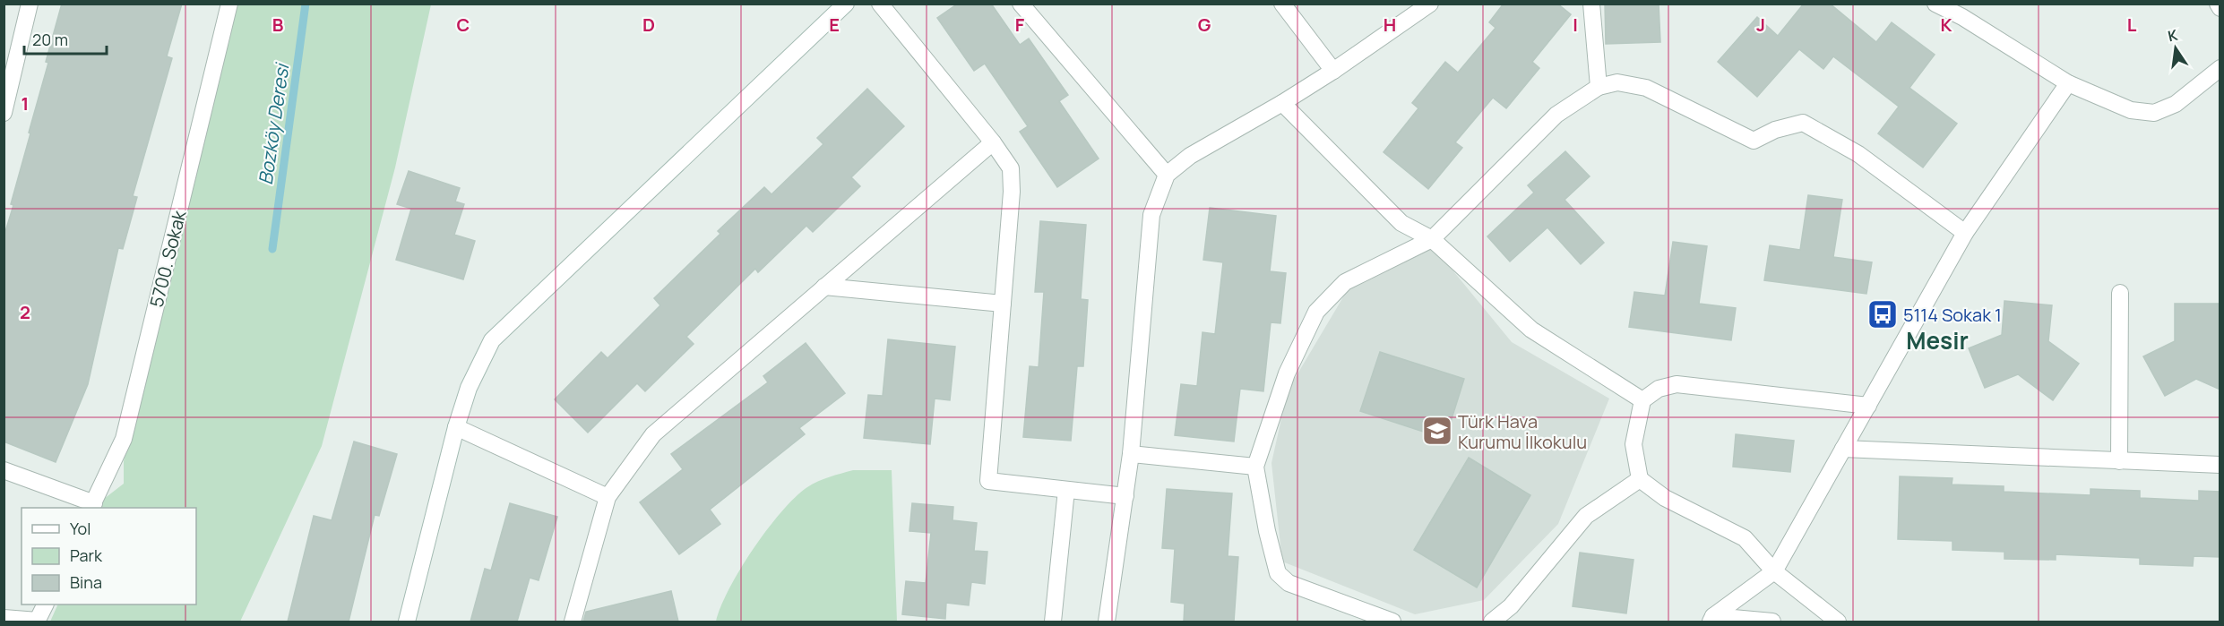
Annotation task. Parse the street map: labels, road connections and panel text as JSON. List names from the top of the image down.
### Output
{
  "streets": {
    "street": ["5700. Sokak"]
  },
  "districts": ["Mesir"],
  "water": ["Bozköy Deresi"],
  "places": {
    "bus stop": ["5114 Sokak 1"],
    "school or university": ["Türk Hava Kurumu İlkokulu"]
  },
  "legend": ["Yol", "Park", "Bina"],
  "scale_bar": "20 m",
  "north": "top",
  "grid": {
    "columns": [
      "B",
      "C",
      "D",
      "E",
      "F",
      "G",
      "H",
      "I",
      "J",
      "K",
      "L"
    ],
    "rows": ["1", "2"]
  }
}
